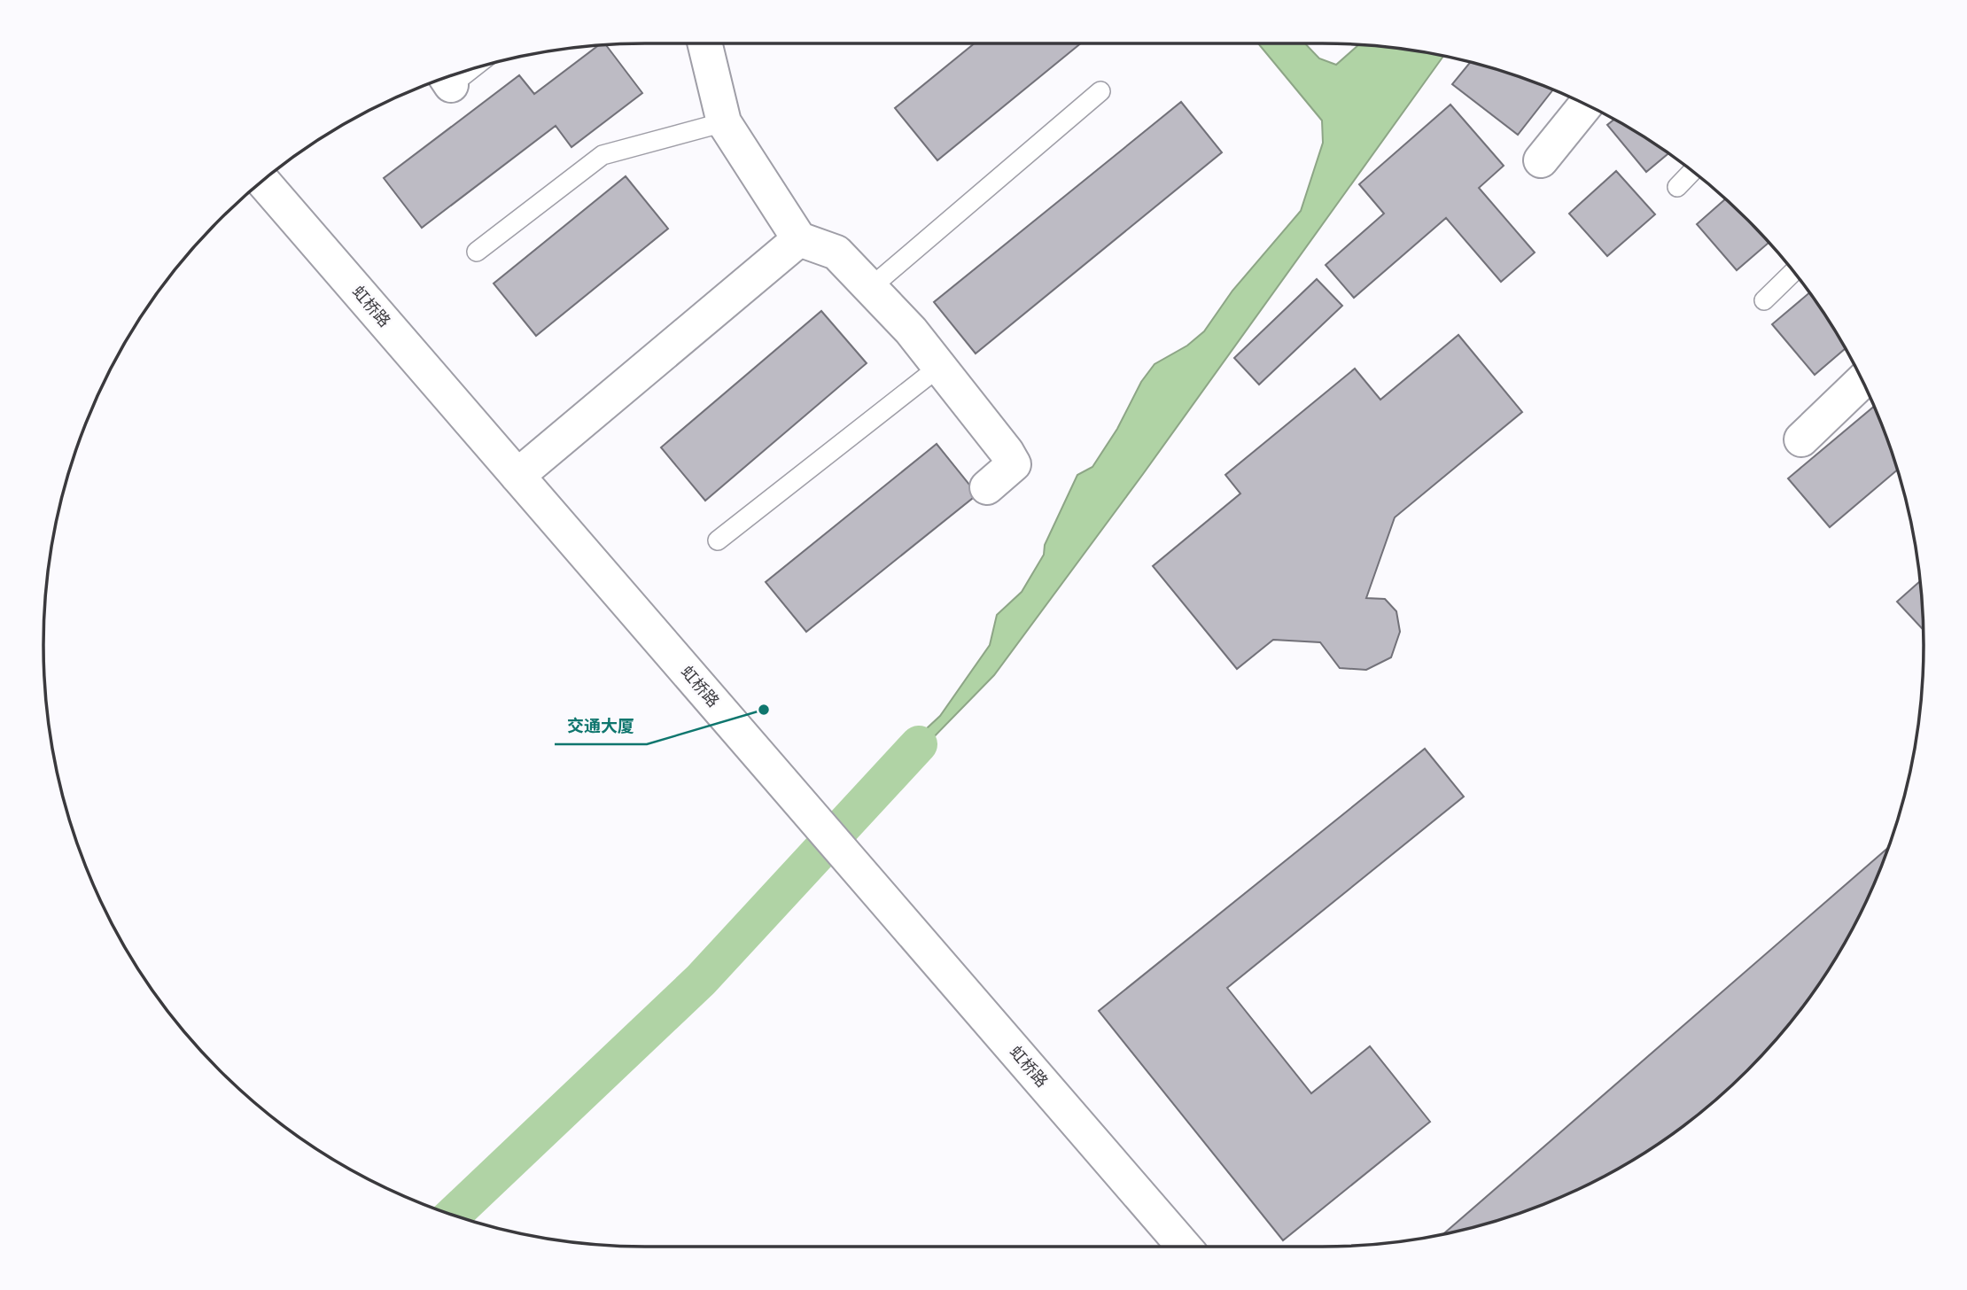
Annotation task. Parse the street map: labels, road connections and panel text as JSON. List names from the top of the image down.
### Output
{
  "streets": {
    "street": ["虹桥路"]
  },
  "places": ["交通大厦"]
}
